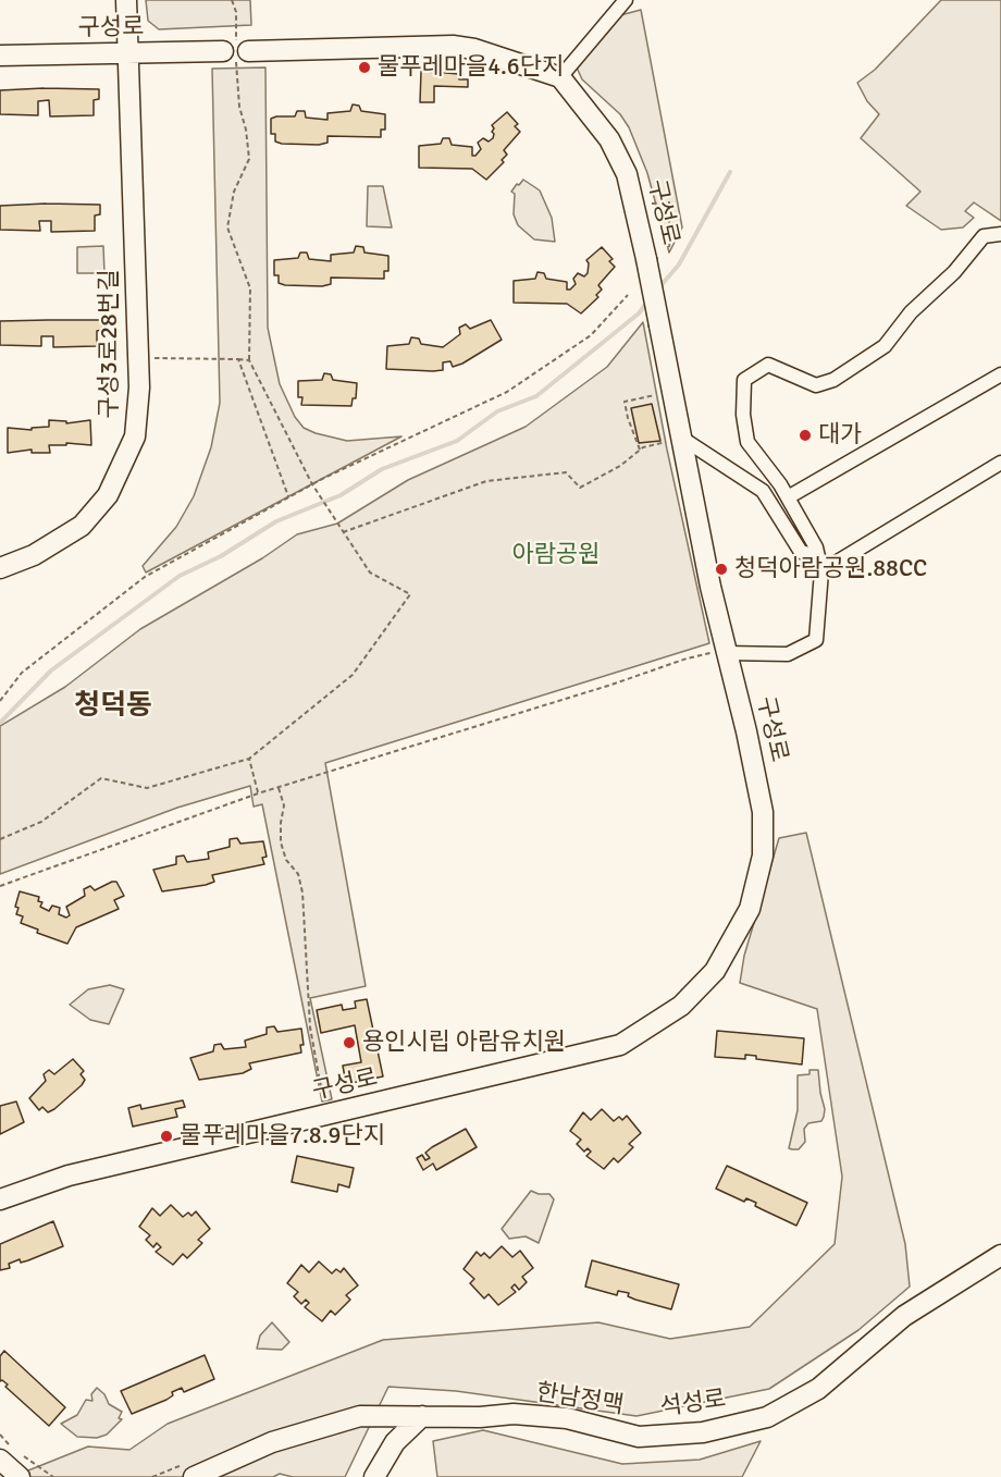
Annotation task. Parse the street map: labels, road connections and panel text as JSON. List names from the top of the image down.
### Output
{
  "streets": {
    "street": ["구성로", "구성3로28번길", "석성로"]
  },
  "crossings": [
    ["구성로", "구성3로28번길"]
  ],
  "districts": ["청덕동"],
  "parks": ["아람공원"],
  "places": [
    "물푸레마을4.6단지",
    "대가",
    "청덕아람공원.88CC",
    "용인시립 아람유치원",
    "물푸레마을7.8.9단지"
  ]
}
